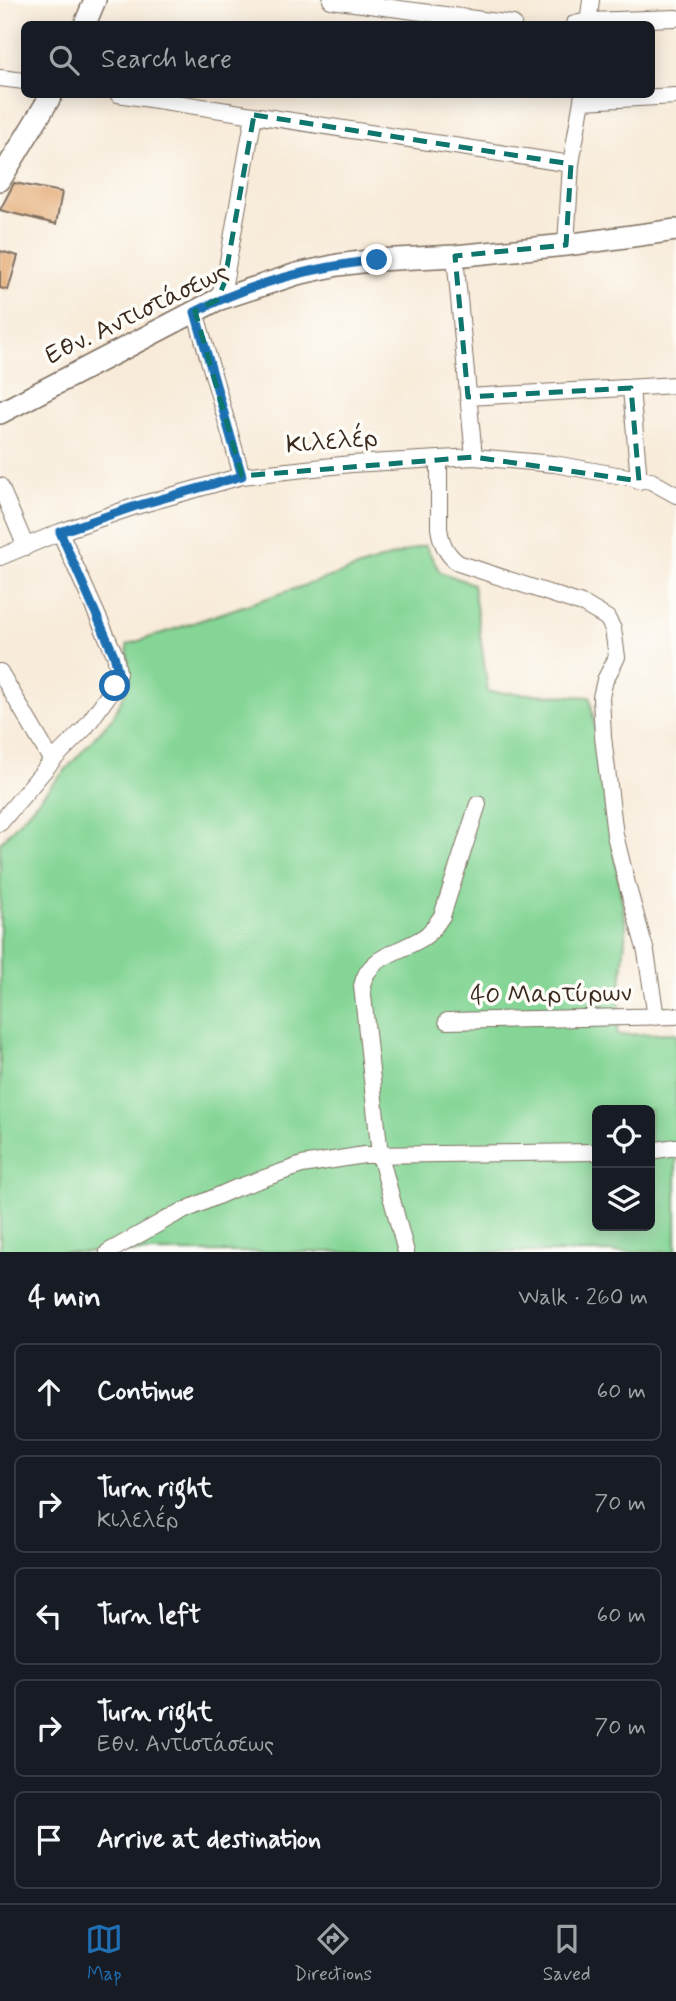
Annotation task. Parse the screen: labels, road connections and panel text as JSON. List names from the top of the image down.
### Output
{
  "streets": {
    "street": ["Εθν. Αντιστάσεως", "Κιλελέρ", "40 Μαρτύρων"]
  },
  "page": {
    "search": "Search here",
    "heading": ["4 min", "Walk · 260 m"],
    "list": [
      ["Continue", "60 m"],
      ["Turn right", "Κιλελέρ", "70 m"],
      ["Turn left", "60 m"],
      ["Turn right", "Εθν. Αντιστάσεως", "70 m"],
      "Arrive at destination"
    ],
    "nav": ["Map", "Directions", "Saved"]
  }
}
